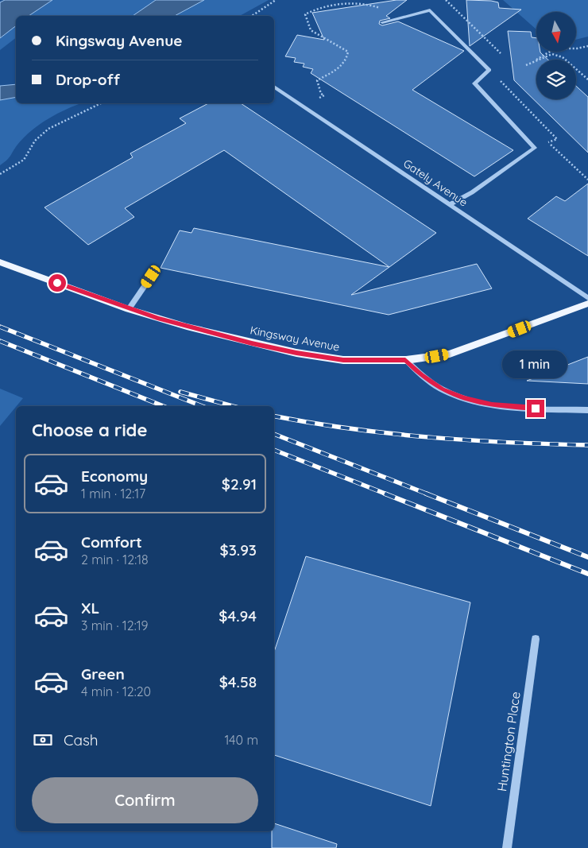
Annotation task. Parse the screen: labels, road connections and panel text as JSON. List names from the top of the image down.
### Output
{
  "streets": {
    "main road": ["Kingsway Avenue"],
    "street": ["Gately Avenue", "Huntington Place"]
  },
  "north": "bottom",
  "page": {
    "banner": ["Kingsway Avenue", "Drop-off"],
    "bubble": "1 min",
    "heading": "Choose a ride",
    "list": [
      {
        "name": "Economy",
        "note": "1 min · 12:17",
        "value": "$2.91"
      },
      {
        "name": "Comfort",
        "note": "2 min · 12:18",
        "value": "$3.93"
      },
      {
        "name": "XL",
        "note": "3 min · 12:19",
        "value": "$4.94"
      },
      {
        "name": "Green",
        "note": "4 min · 12:20",
        "value": "$4.58"
      }
    ],
    "pay": ["Cash", "140 m"],
    "buttons": "Confirm"
  }
}
